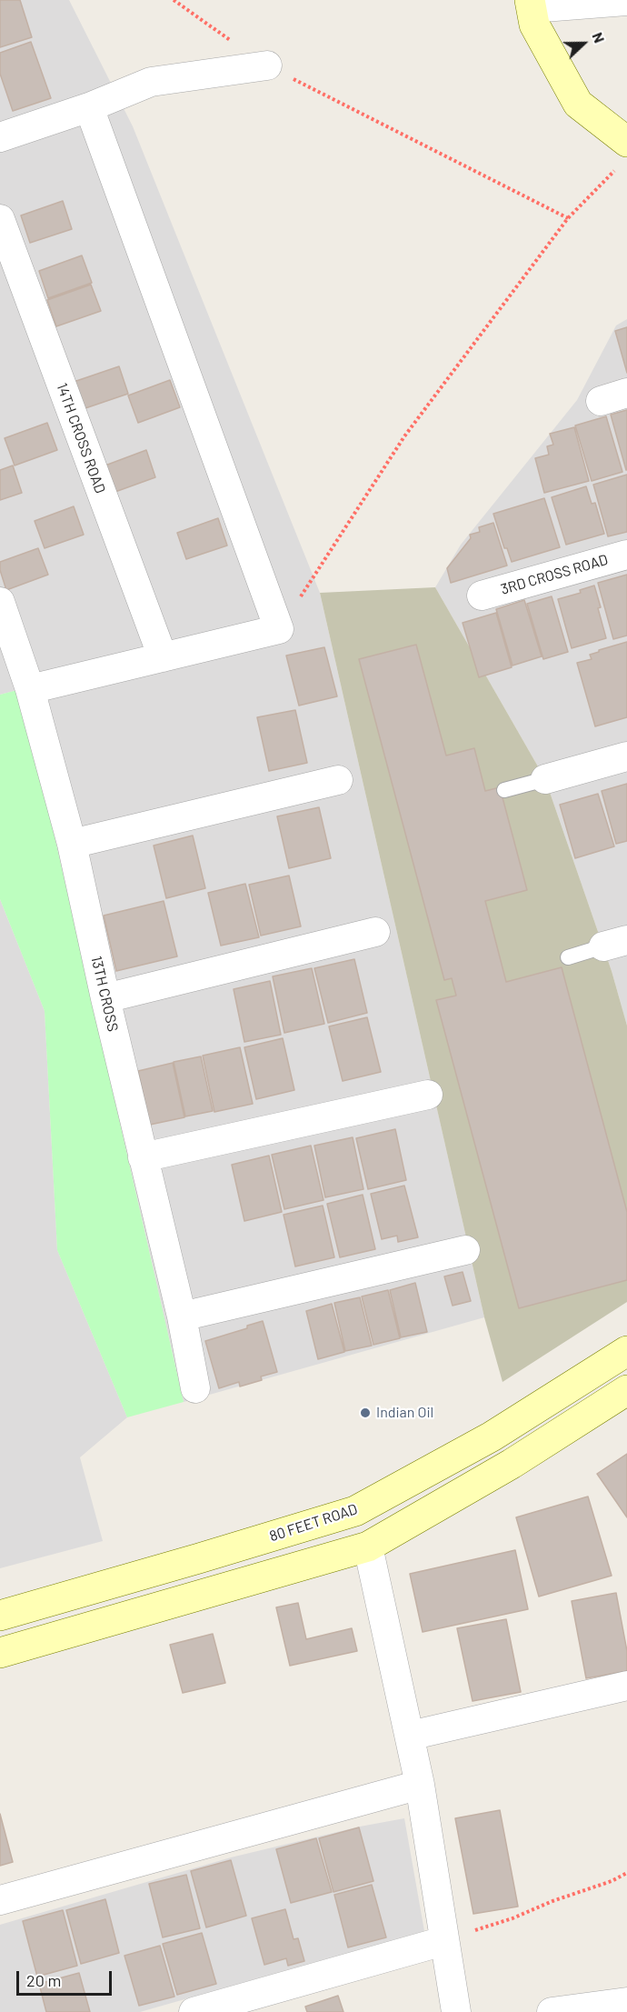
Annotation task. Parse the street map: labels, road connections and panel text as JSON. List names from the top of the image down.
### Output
{
  "streets": {
    "main road": ["80 FEET ROAD"],
    "street": ["14TH CROSS ROAD", "3RD CROSS ROAD", "13TH CROSS"]
  },
  "places": ["Indian Oil"],
  "scale_bar": "20 m",
  "north": "right"
}
